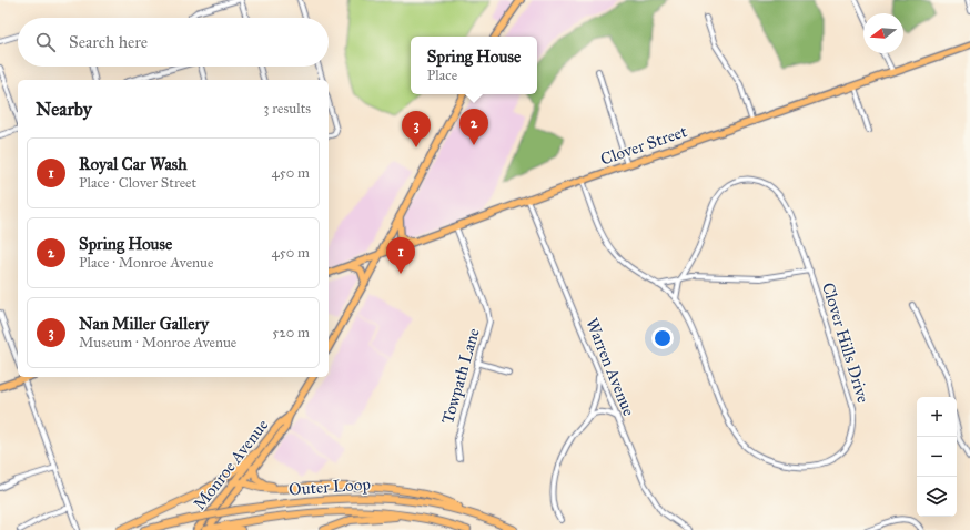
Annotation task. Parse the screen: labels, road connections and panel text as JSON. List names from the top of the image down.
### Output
{
  "streets": {
    "highway": ["Outer Loop"],
    "main road": ["Clover Street", "Monroe Avenue"],
    "street": ["Clover Hills Drive", "Warren Avenue", "Towpath Lane"]
  },
  "crossings": [
    ["Clover Street", "Clover Hills Drive"],
    ["Clover Street", "Warren Avenue"],
    ["Clover Street", "Towpath Lane"]
  ],
  "north": "left",
  "page": {
    "search": "Search here",
    "popup": ["Spring House", "Place"],
    "heading": ["Nearby", "3 results"],
    "pins": ["2", "3", "1"],
    "list": [
      {
        "mark": "1",
        "name": "Royal Car Wash",
        "note": "Place · Clover Street",
        "value": "450 m"
      },
      {
        "mark": "2",
        "name": "Spring House",
        "note": "Place · Monroe Avenue",
        "value": "450 m"
      },
      {
        "mark": "3",
        "name": "Nan Miller Gallery",
        "note": "Museum · Monroe Avenue",
        "value": "520 m"
      }
    ],
    "map_buttons": ["+", "−"]
  }
}
